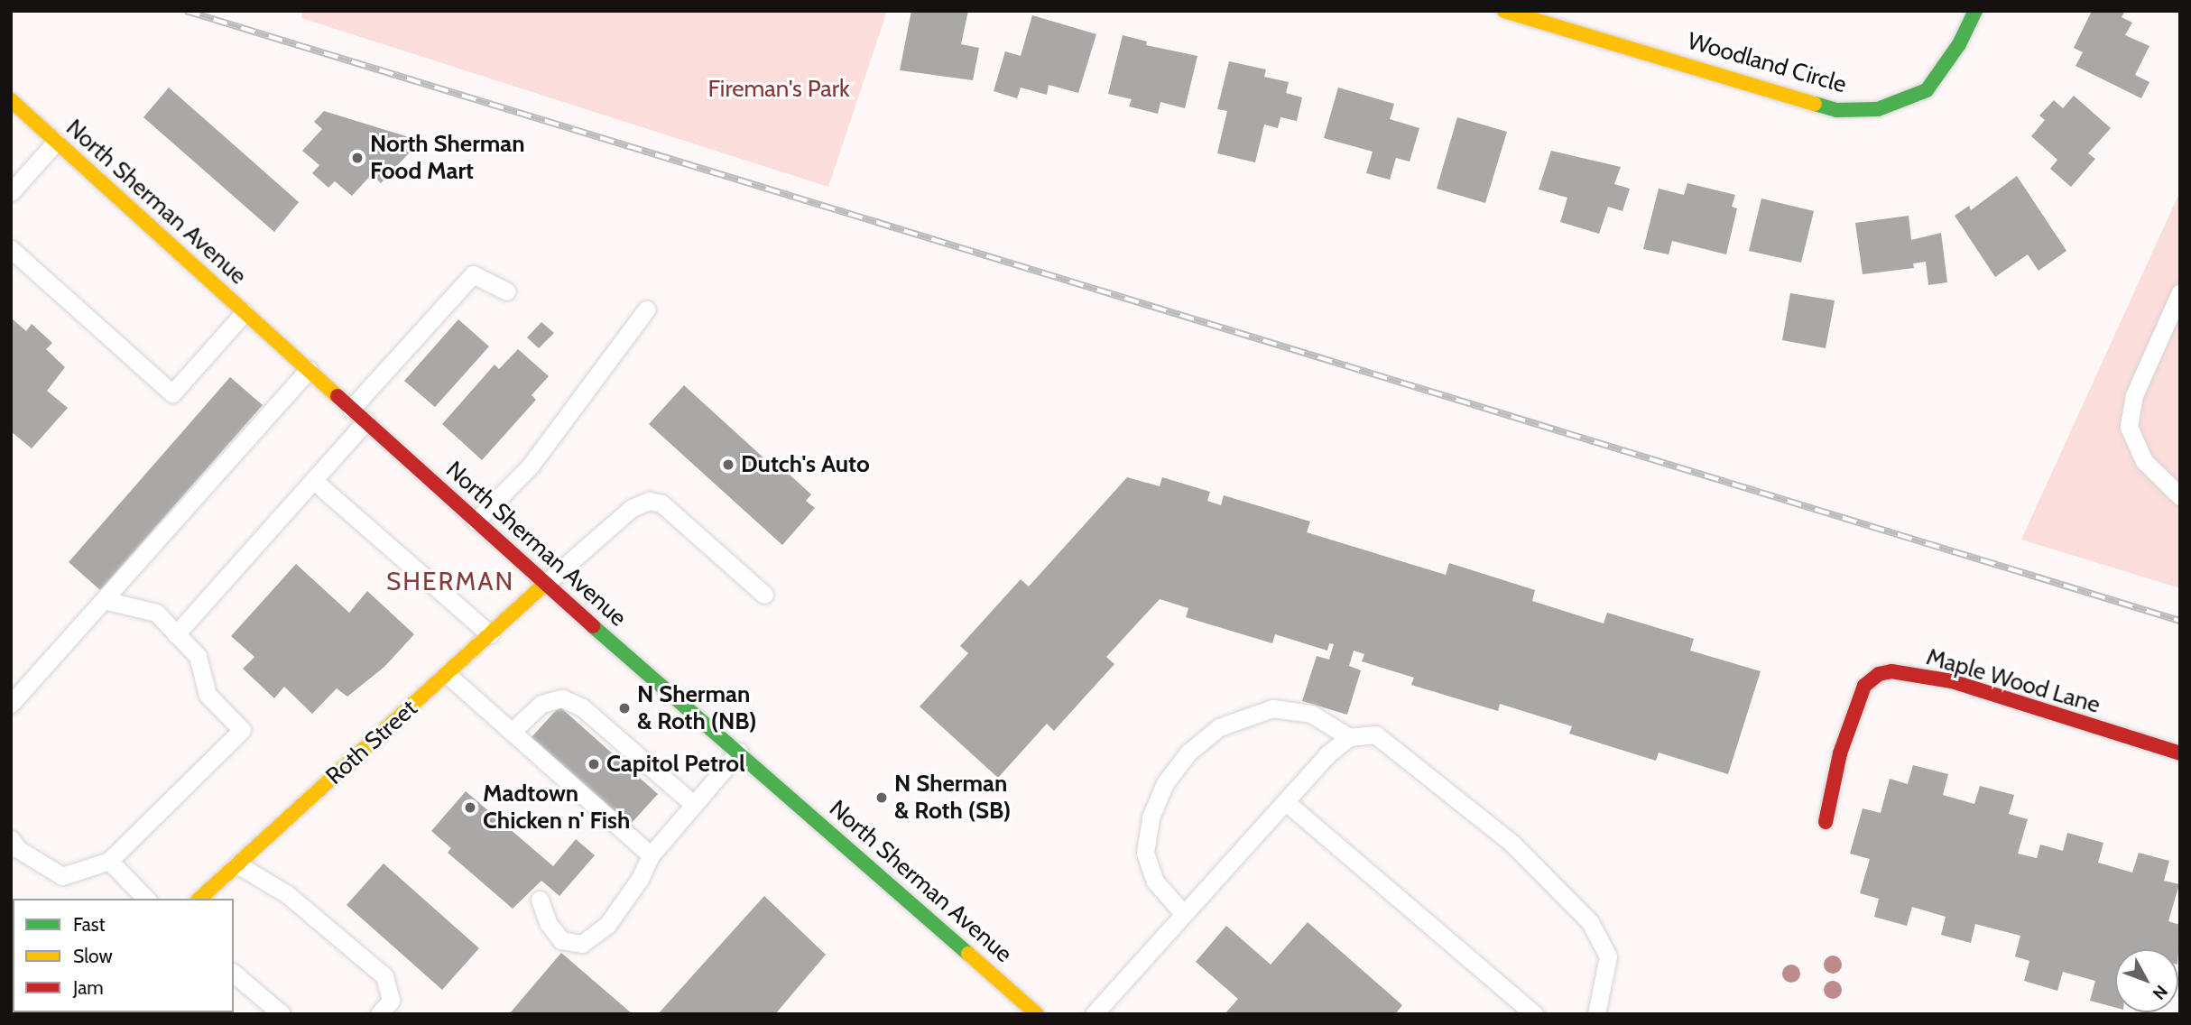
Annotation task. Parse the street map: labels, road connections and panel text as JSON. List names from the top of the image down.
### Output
{
  "streets": {
    "street": [
      "Woodland Circle",
      "North Sherman Avenue",
      "Maple Wood Lane",
      "Roth Street"
    ]
  },
  "crossings": [
    ["North Sherman Avenue", "Roth Street"]
  ],
  "districts": ["SHERMAN"],
  "parks": ["Fireman's Park"],
  "places": [
    "North Sherman Food Mart",
    "Dutch's Auto",
    "N Sherman & Roth (NB)",
    "Capitol Petrol",
    "N Sherman & Roth (SB)",
    "Madtown Chicken n' Fish"
  ],
  "legend": ["Fast", "Slow", "Jam"],
  "north": "bottom right"
}
